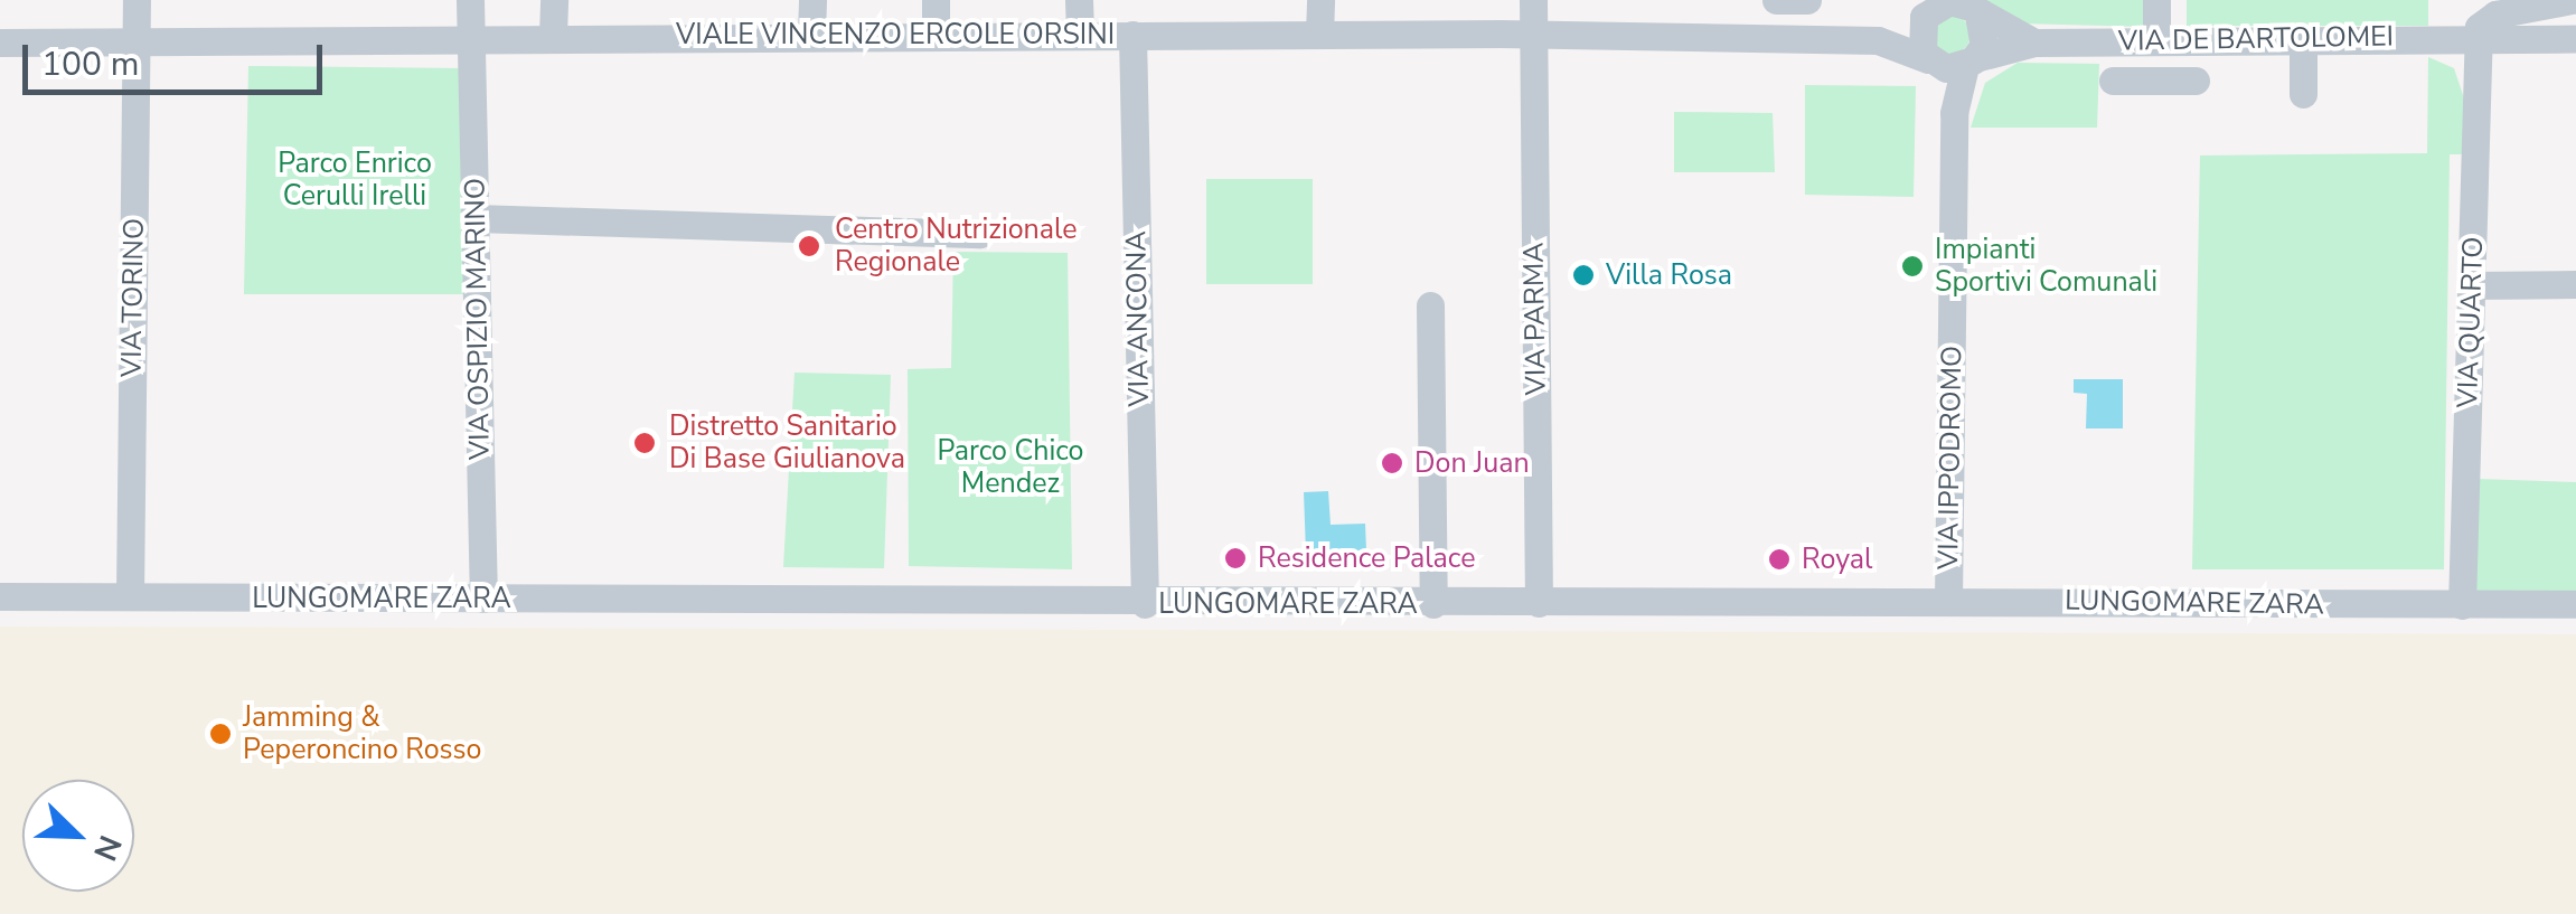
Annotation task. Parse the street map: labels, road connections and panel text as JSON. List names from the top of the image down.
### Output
{
  "streets": {
    "street": [
      "VIALE VINCENZO ERCOLE ORSINI",
      "VIA DE BARTOLOMEI",
      "VIA TORINO",
      "VIA OSPIZIO MARINO",
      "VIA ANCONA",
      "VIA PARMA",
      "VIA QUARTO",
      "VIA IPPODROMO",
      "LUNGOMARE ZARA"
    ]
  },
  "crossings": [
    ["VIALE VINCENZO ERCOLE ORSINI", "VIA TORINO"],
    ["VIALE VINCENZO ERCOLE ORSINI", "VIA OSPIZIO MARINO"],
    ["VIALE VINCENZO ERCOLE ORSINI", "VIA ANCONA"],
    ["VIALE VINCENZO ERCOLE ORSINI", "VIA PARMA"],
    ["VIA DE BARTOLOMEI", "VIA QUARTO"],
    ["VIA DE BARTOLOMEI", "VIA IPPODROMO"],
    ["VIA TORINO", "LUNGOMARE ZARA"],
    ["VIA OSPIZIO MARINO", "LUNGOMARE ZARA"],
    ["VIA ANCONA", "LUNGOMARE ZARA"],
    ["VIA PARMA", "LUNGOMARE ZARA"],
    ["VIA QUARTO", "LUNGOMARE ZARA"],
    ["VIA IPPODROMO", "LUNGOMARE ZARA"]
  ],
  "parks": ["Parco Enrico Cerulli Irelli", "Parco Chico Mendez"],
  "places": [
    "Centro Nutrizionale Regionale",
    "Impianti Sportivi Comunali",
    "Villa Rosa",
    "Distretto Sanitario Di Base Giulianova",
    "Don Juan",
    "Residence Palace",
    "Royal",
    "Jamming & Peperoncino Rosso"
  ],
  "scale_bar": "100 m",
  "north": "bottom right"
}
